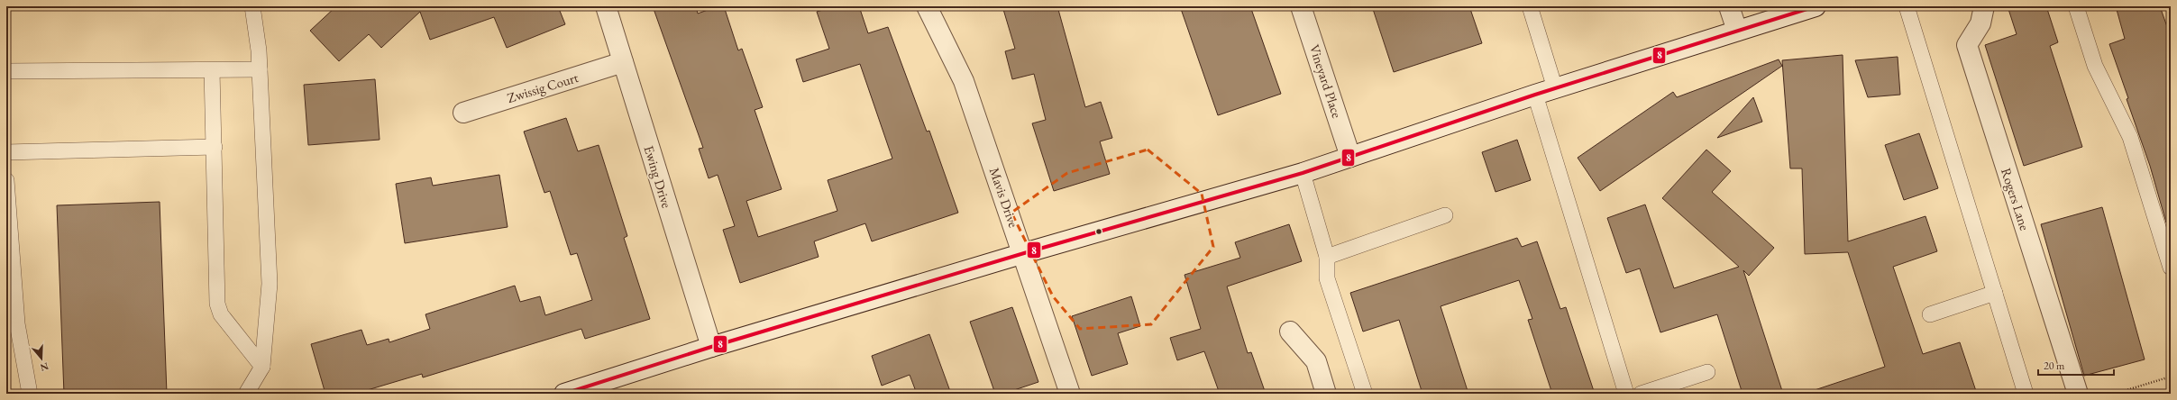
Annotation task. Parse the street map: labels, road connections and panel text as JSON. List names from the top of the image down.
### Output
{
  "streets": {
    "street": [
      "Vineyard Place",
      "Zwissig Court",
      "Ewing Drive",
      "Mavis Drive",
      "Rogers Lane"
    ]
  },
  "crossings": [
    ["Zwissig Court", "Ewing Drive"]
  ],
  "lines": ["transit line 8"],
  "scale_bar": "20 m",
  "north": "bottom"
}
